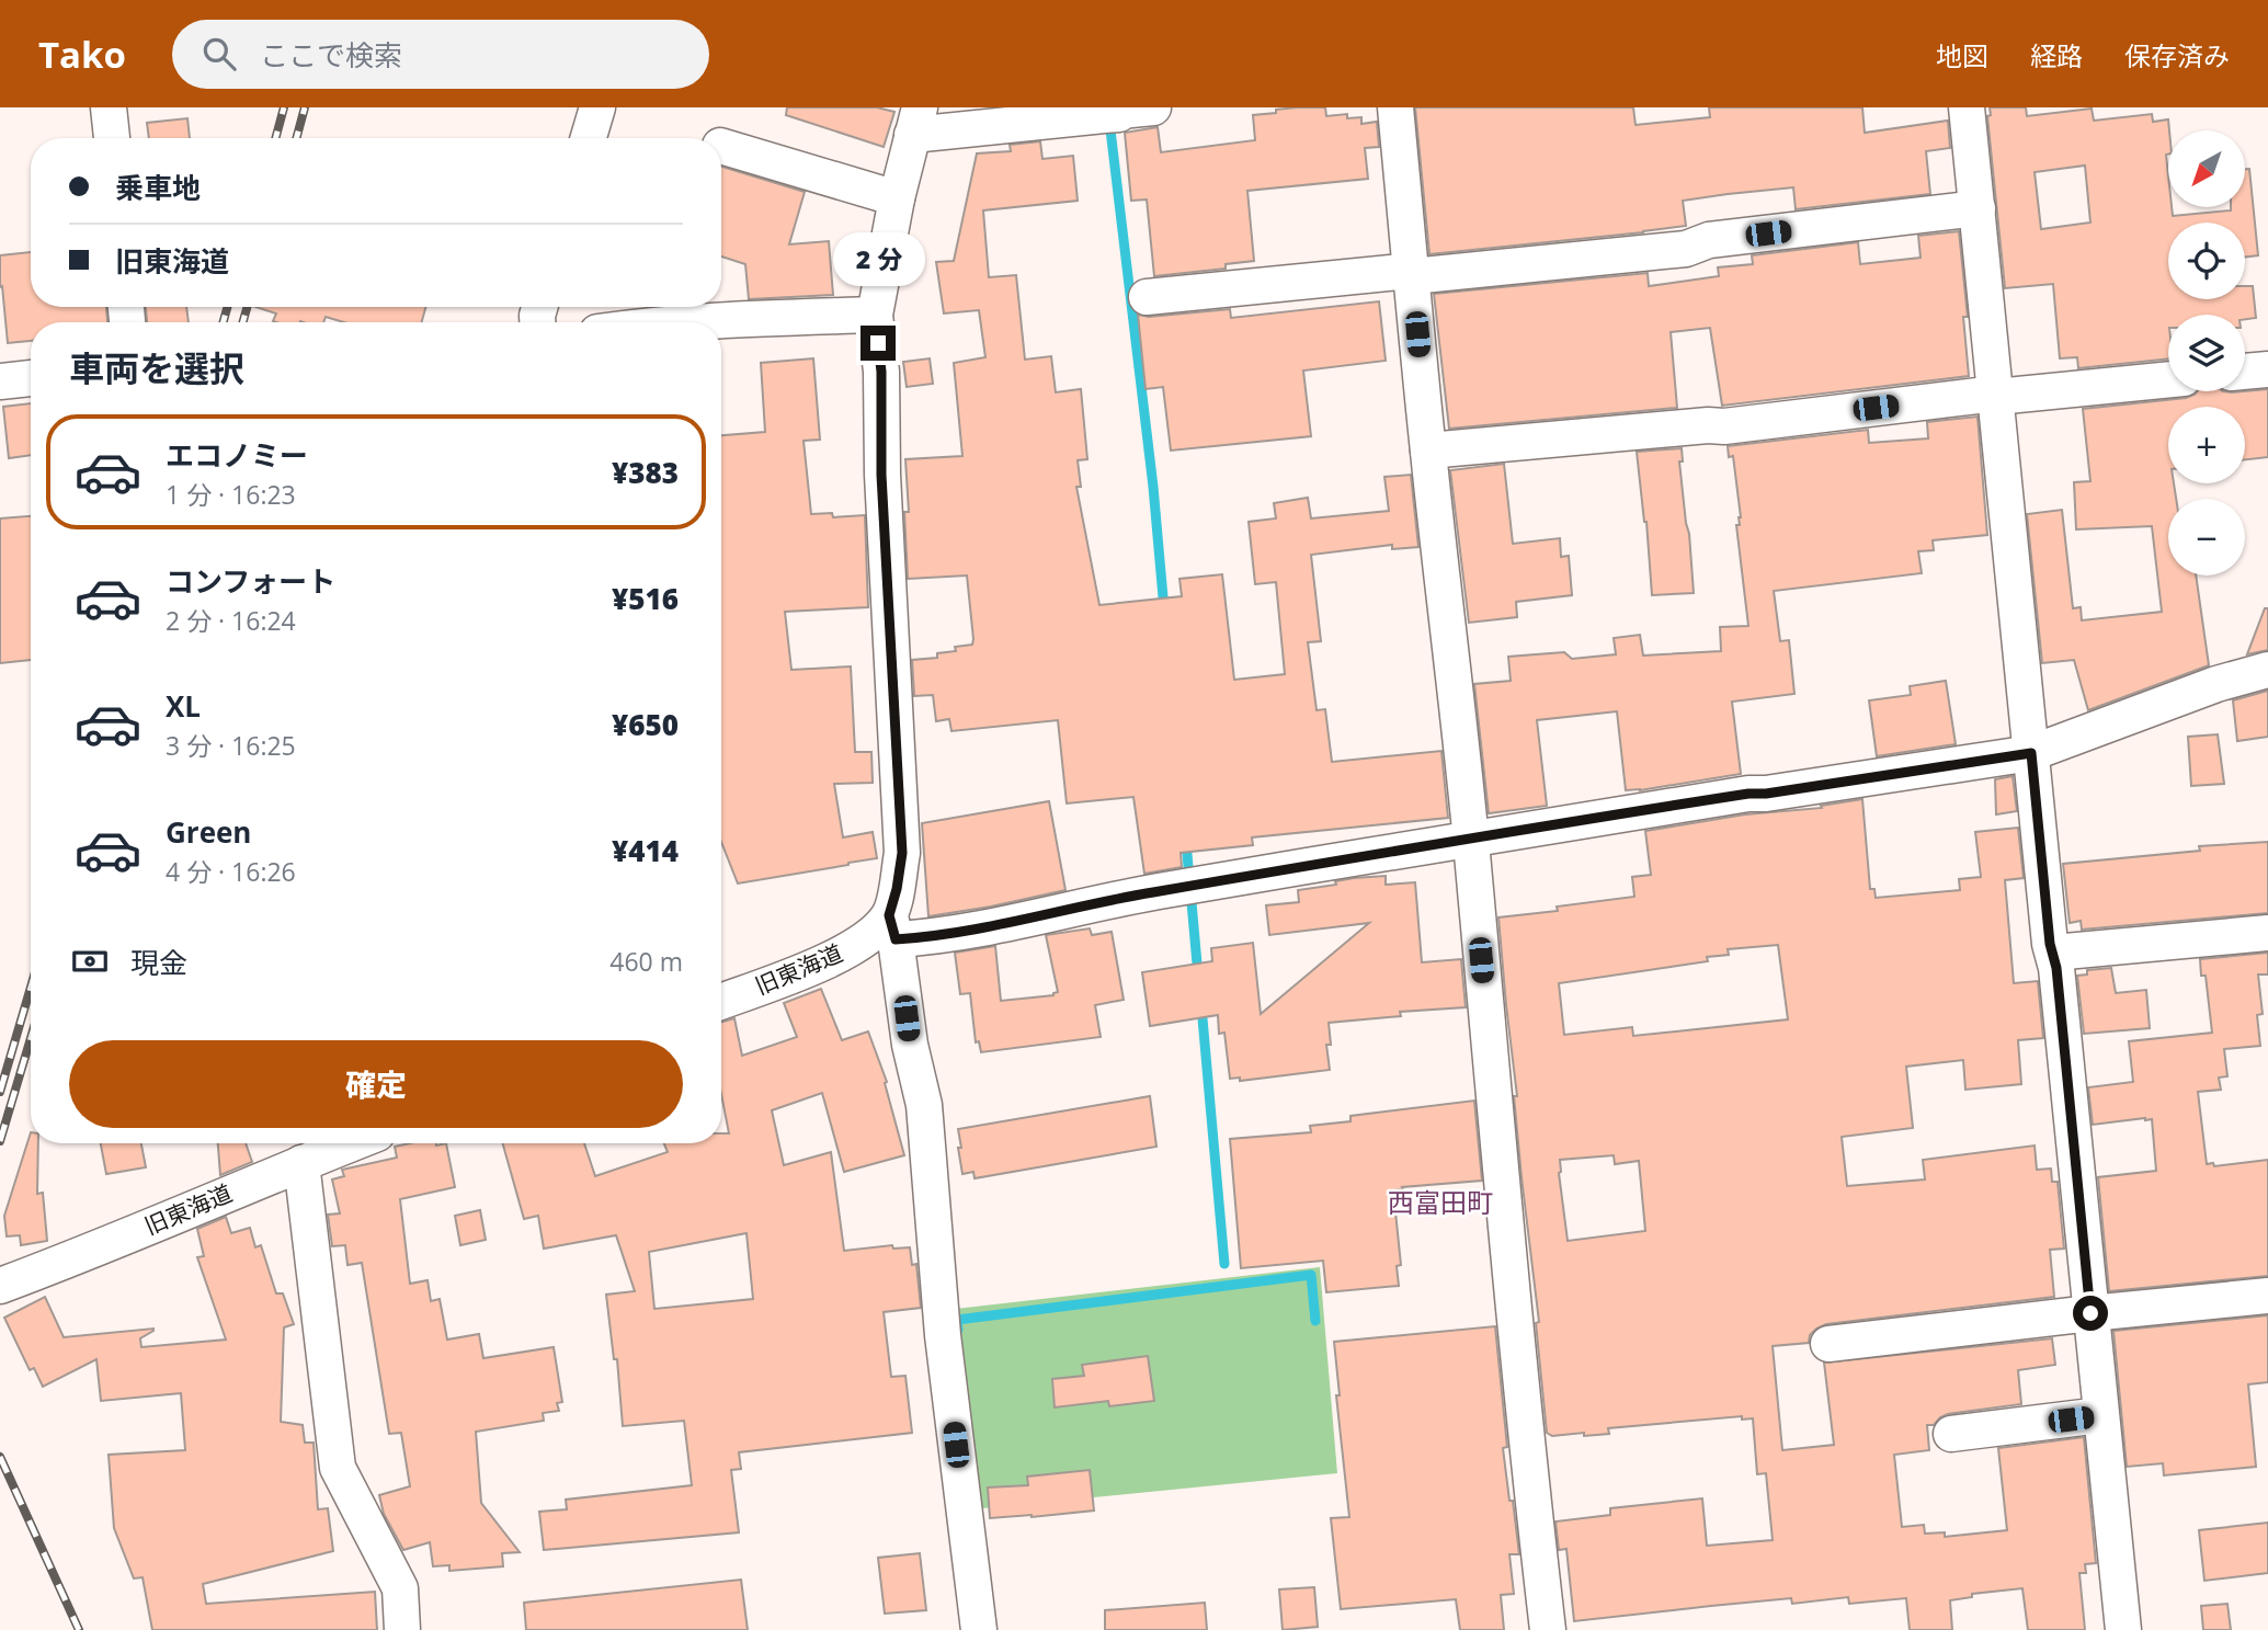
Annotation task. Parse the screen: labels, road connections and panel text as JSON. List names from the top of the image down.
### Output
{
  "streets": {
    "street": ["旧東海道"]
  },
  "districts": ["西富田町"],
  "north": "bottom left",
  "page": {
    "header": "Tako",
    "search": "ここで検索",
    "nav": ["地図", "経路", "保存済み"],
    "map_buttons": ["+", "−"],
    "banner": ["乗車地", "旧東海道"],
    "bubble": "2 分",
    "heading": "車両を選択",
    "list": [
      {
        "name": "エコノミー",
        "note": "1 分 · 16:23",
        "value": "¥383"
      },
      {
        "name": "コンフォート",
        "note": "2 分 · 16:24",
        "value": "¥516"
      },
      {
        "name": "XL",
        "note": "3 分 · 16:25",
        "value": "¥650"
      },
      {
        "name": "Green",
        "note": "4 分 · 16:26",
        "value": "¥414"
      }
    ],
    "pay": ["現金", "460 m"],
    "buttons": "確定"
  }
}
